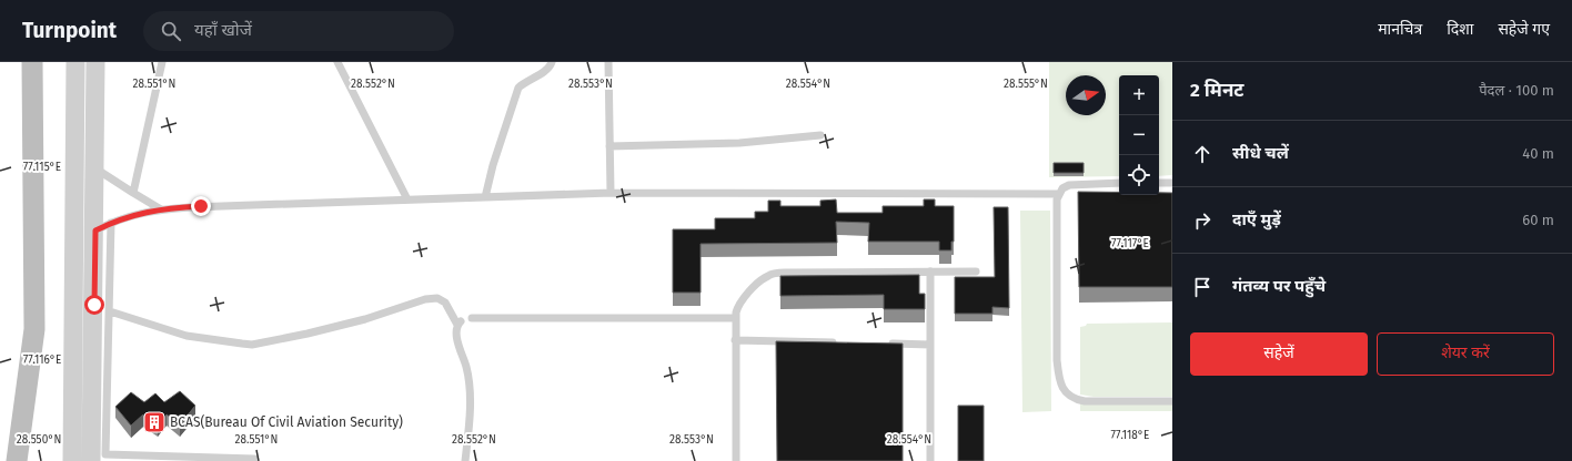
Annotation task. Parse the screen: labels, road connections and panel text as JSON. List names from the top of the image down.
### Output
{
  "places": {
    "building": ["BCAS(Bureau Of Civil Aviation Security)"]
  },
  "north": "right",
  "page": {
    "header": "Turnpoint",
    "search": "यहाँ खोजें",
    "nav": ["मानचित्र", "दिशा", "सहेजे गए"],
    "heading": ["2 मिनट", "पैदल · 100 m"],
    "map_buttons": ["+", "−"],
    "list": [
      ["सीधे चलें", "40 m"],
      ["दाएँ मुड़ें", "60 m"],
      "गंतव्य पर पहुँचे"
    ],
    "buttons": ["सहेजें", "शेयर करें"]
  },
  "coordinates": [
    "28.551°N",
    "28.552°N",
    "28.553°N",
    "28.554°N",
    "28.555°N",
    "77.115°E",
    "77.117°E",
    "77.116°E",
    "77.118°E",
    "28.550°N"
  ]
}
